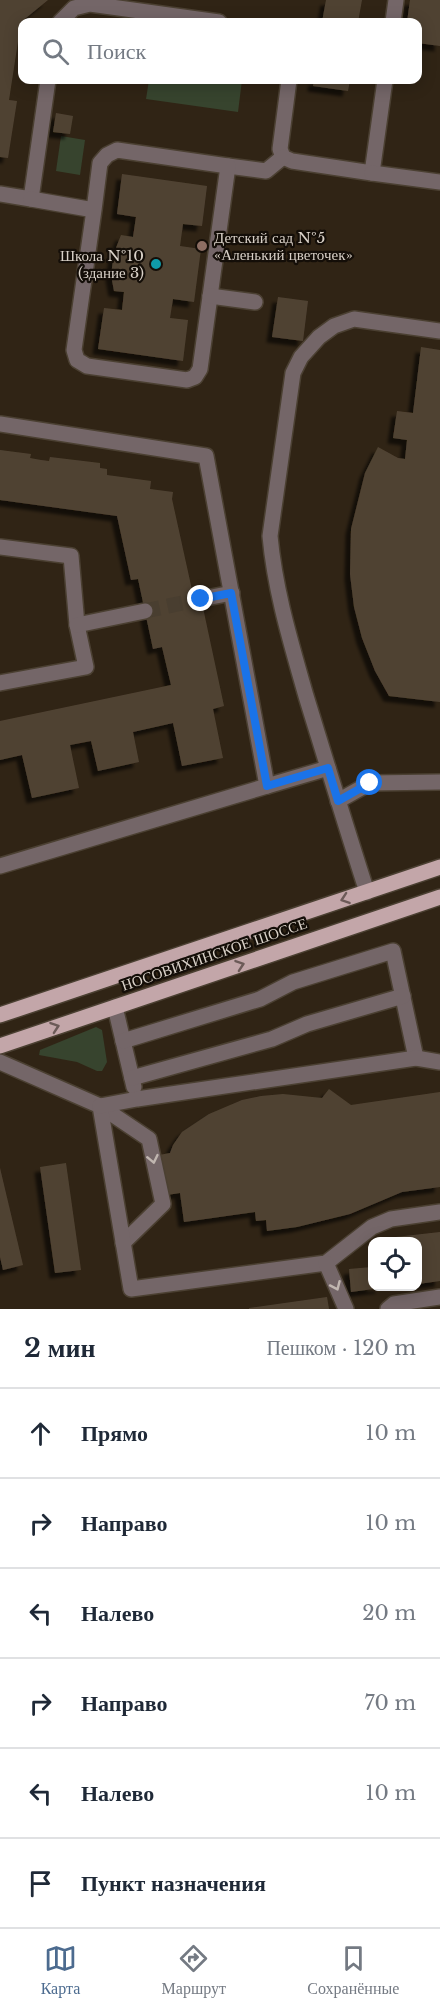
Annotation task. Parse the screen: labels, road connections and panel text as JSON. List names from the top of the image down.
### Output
{
  "streets": {
    "main road": ["НОСОВИХИНСКОЕ ШОССЕ"]
  },
  "places": ["Детский сад №5 «Аленький цветочек»", "Школа №10 (здание 3)"],
  "page": {
    "search": "Поиск",
    "heading": ["2 мин", "Пешком · 120 m"],
    "list": [
      ["Прямо", "10 m"],
      ["Направо", "10 m"],
      ["Налево", "20 m"],
      ["Направо", "70 m"],
      ["Налево", "10 m"],
      "Пункт назначения"
    ],
    "nav": ["Карта", "Маршрут", "Сохранённые"]
  }
}
